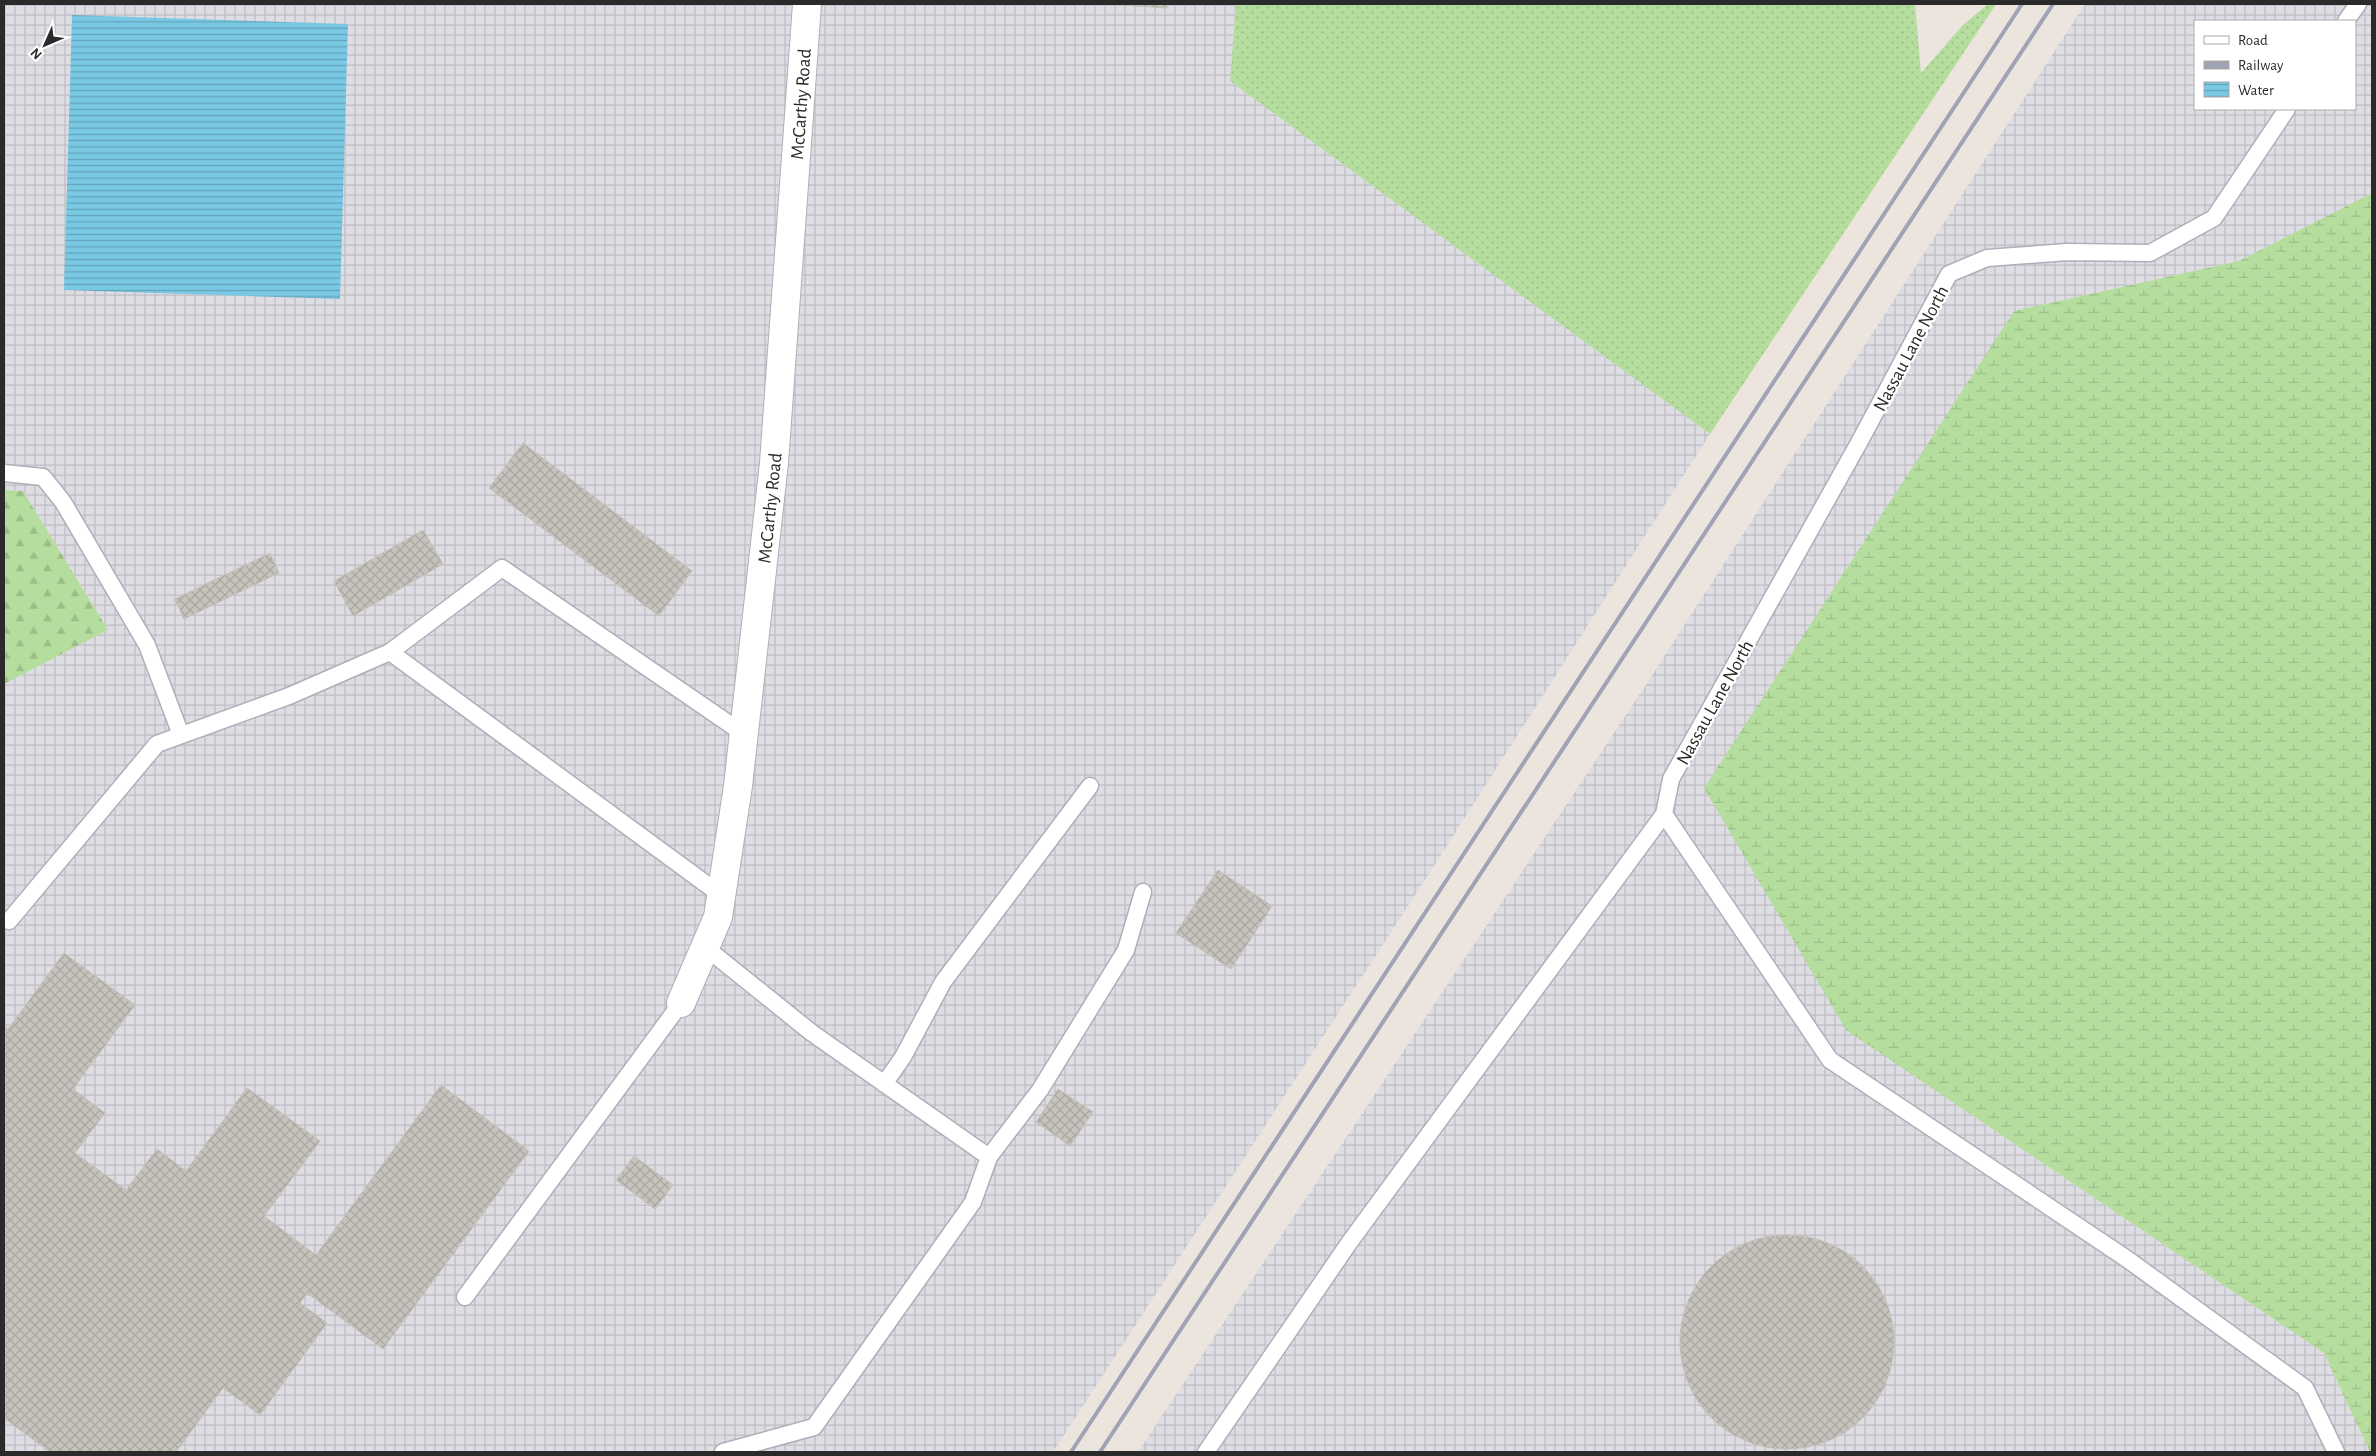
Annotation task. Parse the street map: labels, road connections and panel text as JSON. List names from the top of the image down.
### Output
{
  "streets": {
    "street": ["McCarthy Road"],
    "lane": ["Nassau Lane North"]
  },
  "legend": ["Road", "Railway", "Water"],
  "north": "bottom left"
}
